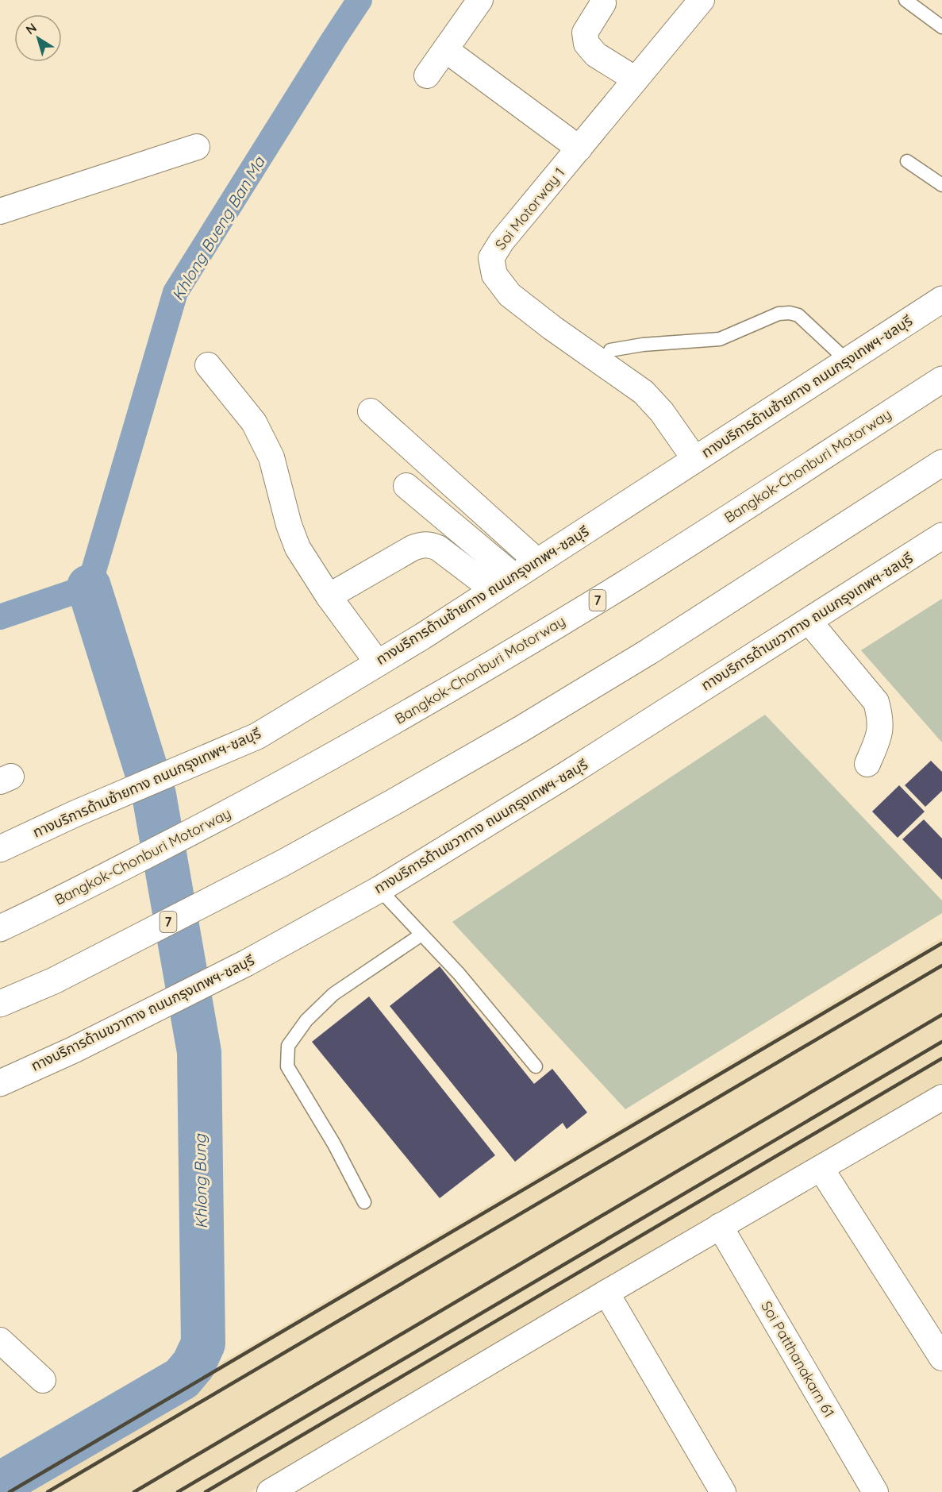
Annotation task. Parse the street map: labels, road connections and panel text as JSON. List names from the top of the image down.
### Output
{
  "streets": {
    "main road": [
      "ทางบริการด้านซ้ายทาง ถนนกรุงเทพฯ-ชลบุรี",
      "Bangkok-Chonburi Motorway",
      "7",
      "ทางบริการด้านขวาทาง ถนนกรุงเทพฯ-ชลบุรี"
    ],
    "street": ["Soi Motorway 1", "Soi Patthanakarn 61"]
  },
  "crossings": [
    ["Soi Motorway 1", "ทางบริการด้านซ้ายทาง ถนนกรุงเทพฯ-ชลบุรี"]
  ],
  "water": ["Khlong Bueng Ban Ma", "Khlong Bung"],
  "north": "top left"
}
